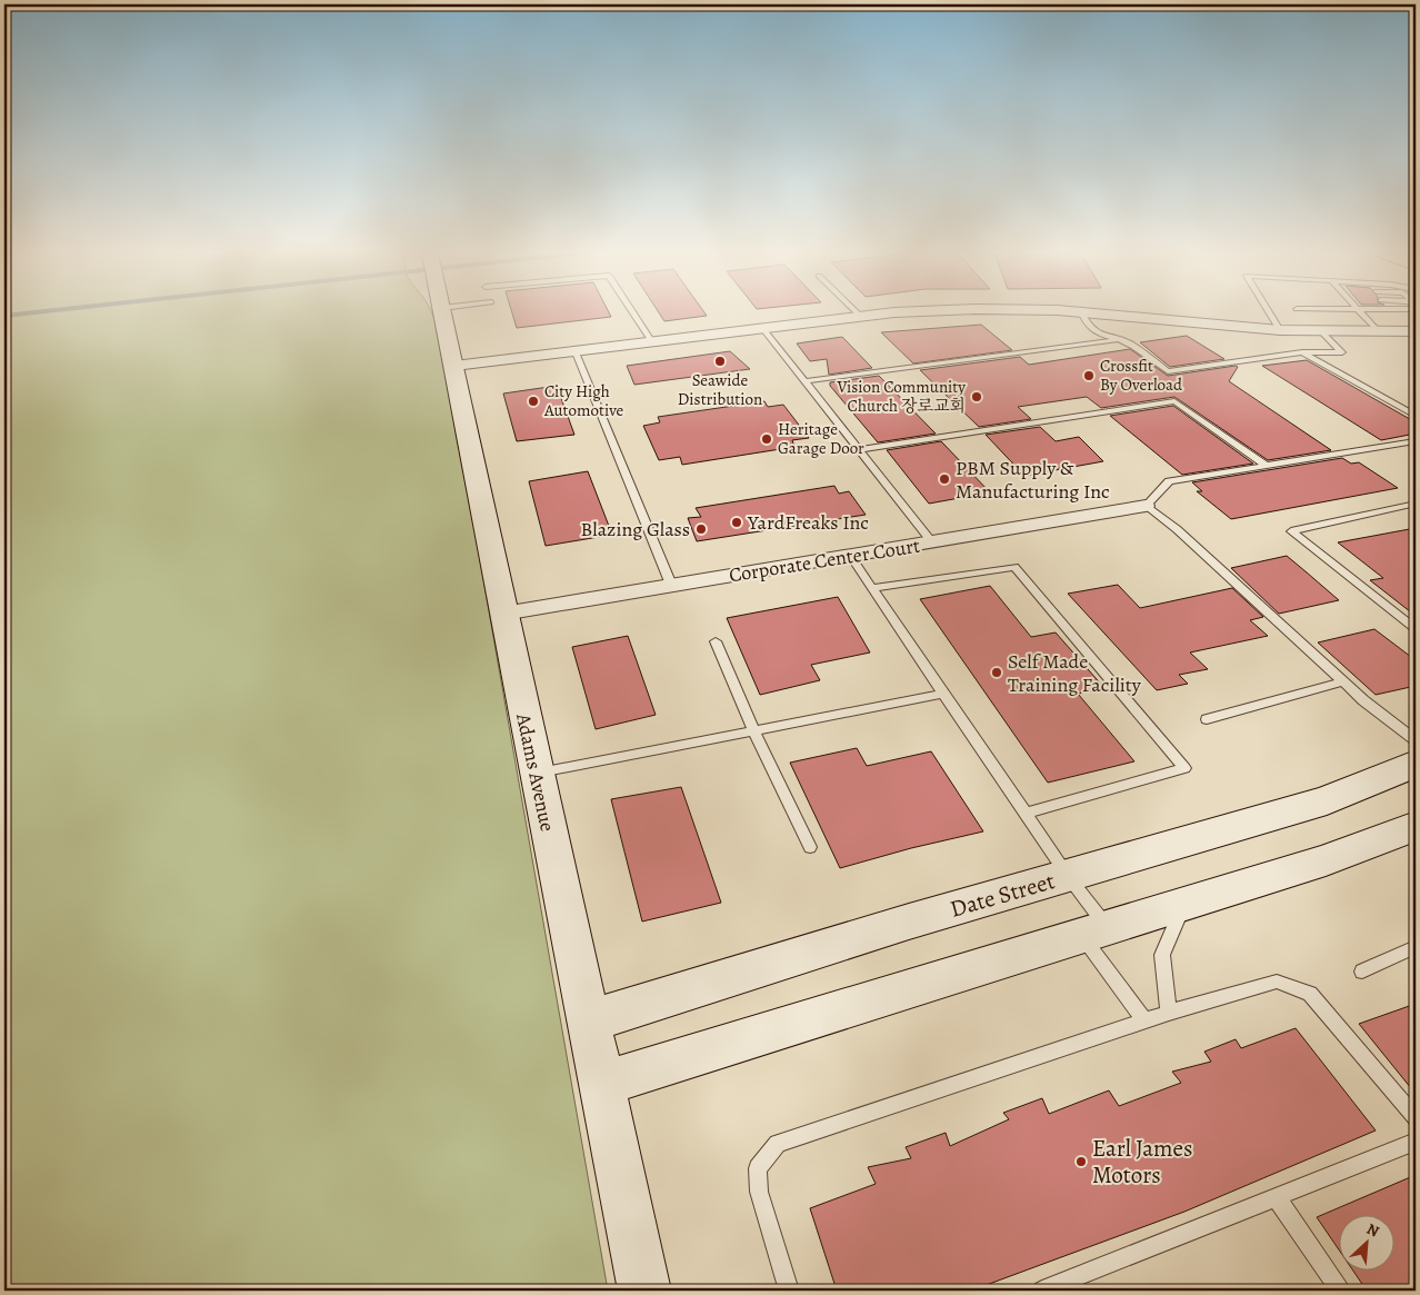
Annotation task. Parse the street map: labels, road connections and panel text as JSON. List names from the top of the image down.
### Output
{
  "streets": {
    "street": ["Corporate Center Court", "Adams Avenue", "Date Street"]
  },
  "crossings": [
    ["Corporate Center Court", "Adams Avenue"],
    ["Adams Avenue", "Date Street"]
  ],
  "places": [
    "Seawide Distribution",
    "Crossfit By Overload",
    "Vision Community Church 장로교회",
    "City High Automotive",
    "Heritage Garage Door",
    "PBM Supply & Manufacturing Inc",
    "YardFreaks Inc",
    "Blazing Glass",
    "Self Made Training Facility",
    "Earl James Motors"
  ],
  "north": "top right"
}
